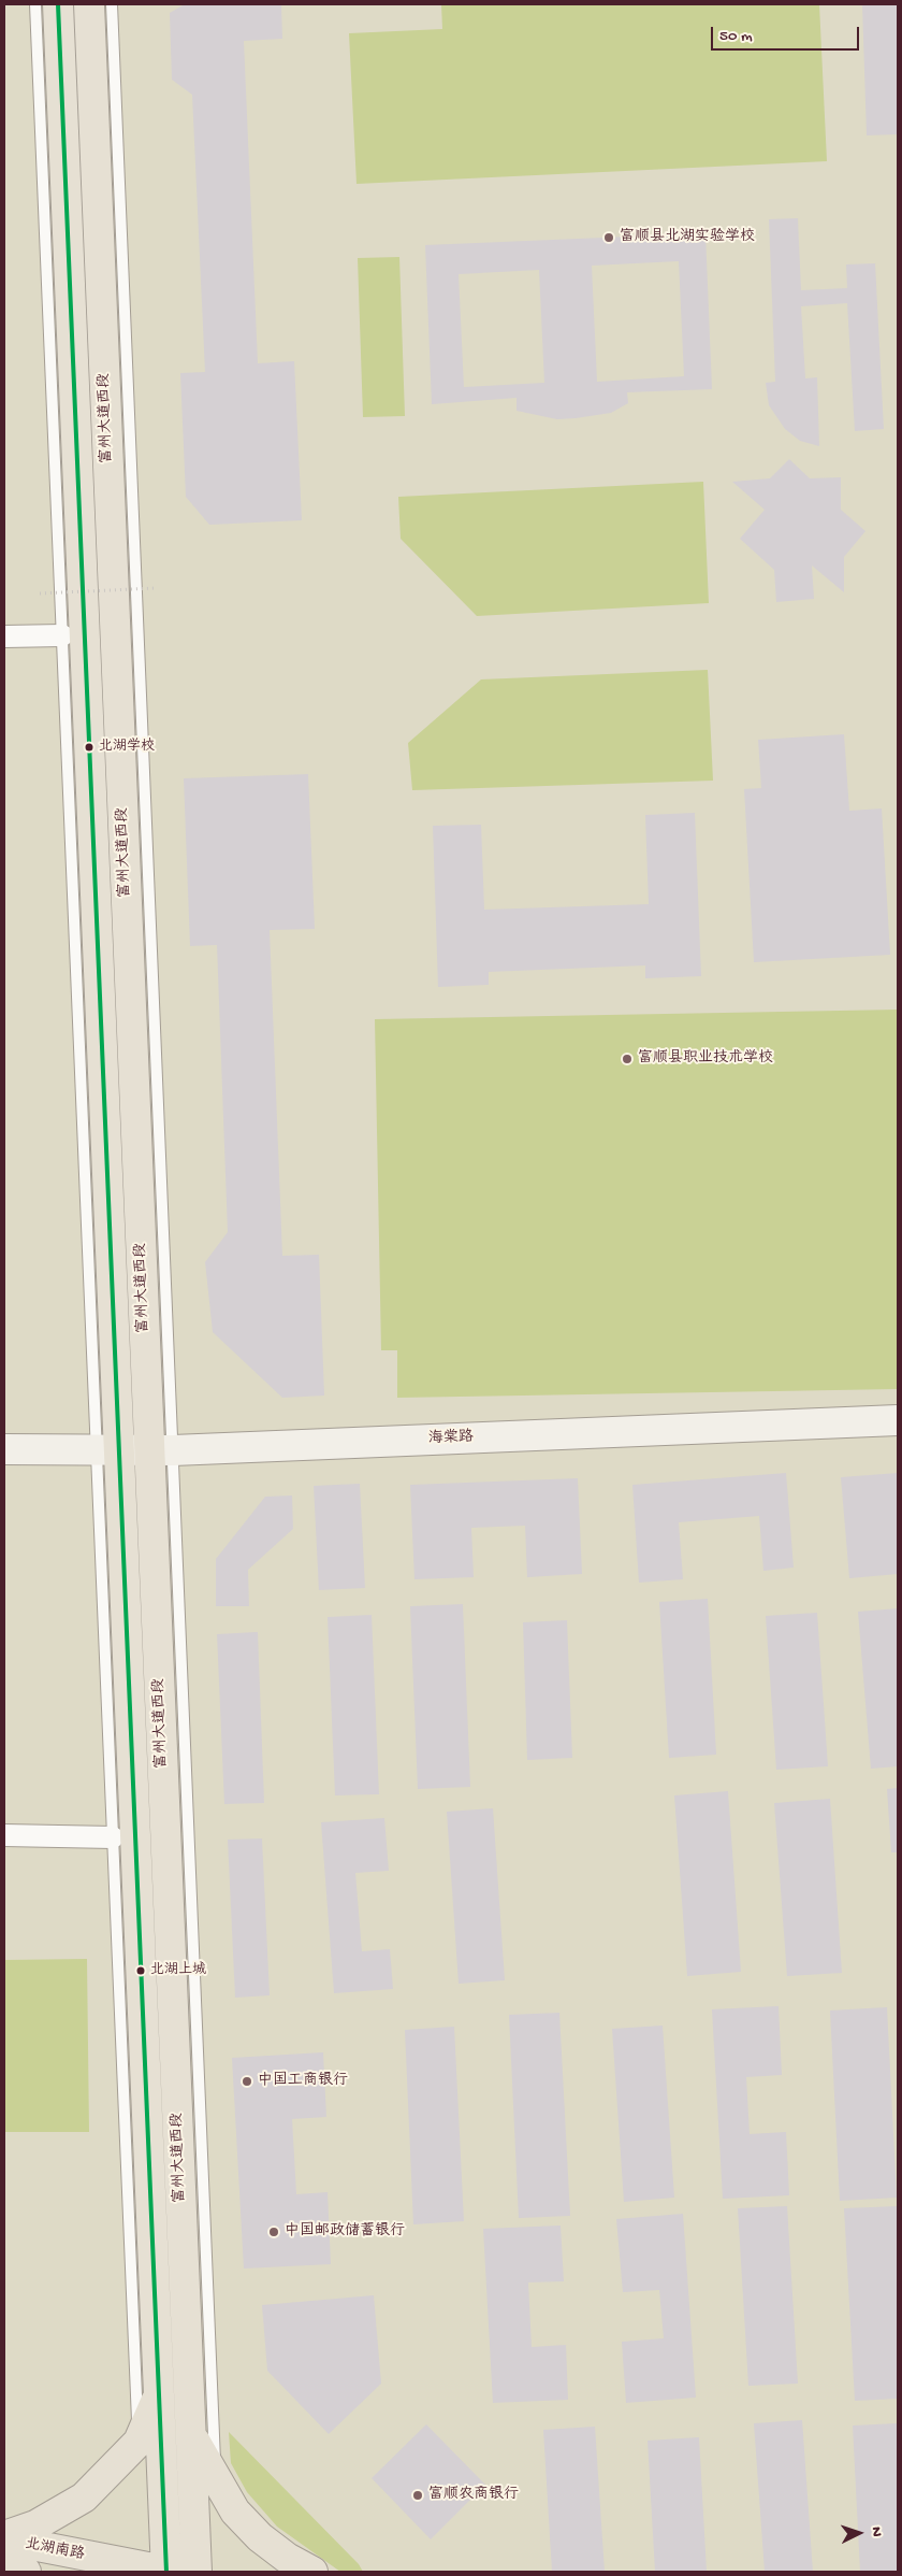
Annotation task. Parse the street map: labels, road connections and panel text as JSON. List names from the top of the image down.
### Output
{
  "streets": {
    "main road": ["富州大道西段", "北湖南路"],
    "street": ["海棠路"]
  },
  "crossings": [
    ["富州大道西段", "海棠路"],
    ["富州大道西段", "北湖南路"]
  ],
  "places": [
    "富顺县北湖实验学校",
    "北湖学校",
    "富顺县职业技术学校",
    "北湖上城",
    "中国工商银行",
    "中国邮政储蓄银行",
    "富顺农商银行"
  ],
  "scale_bar": "50 m",
  "north": "right"
}
